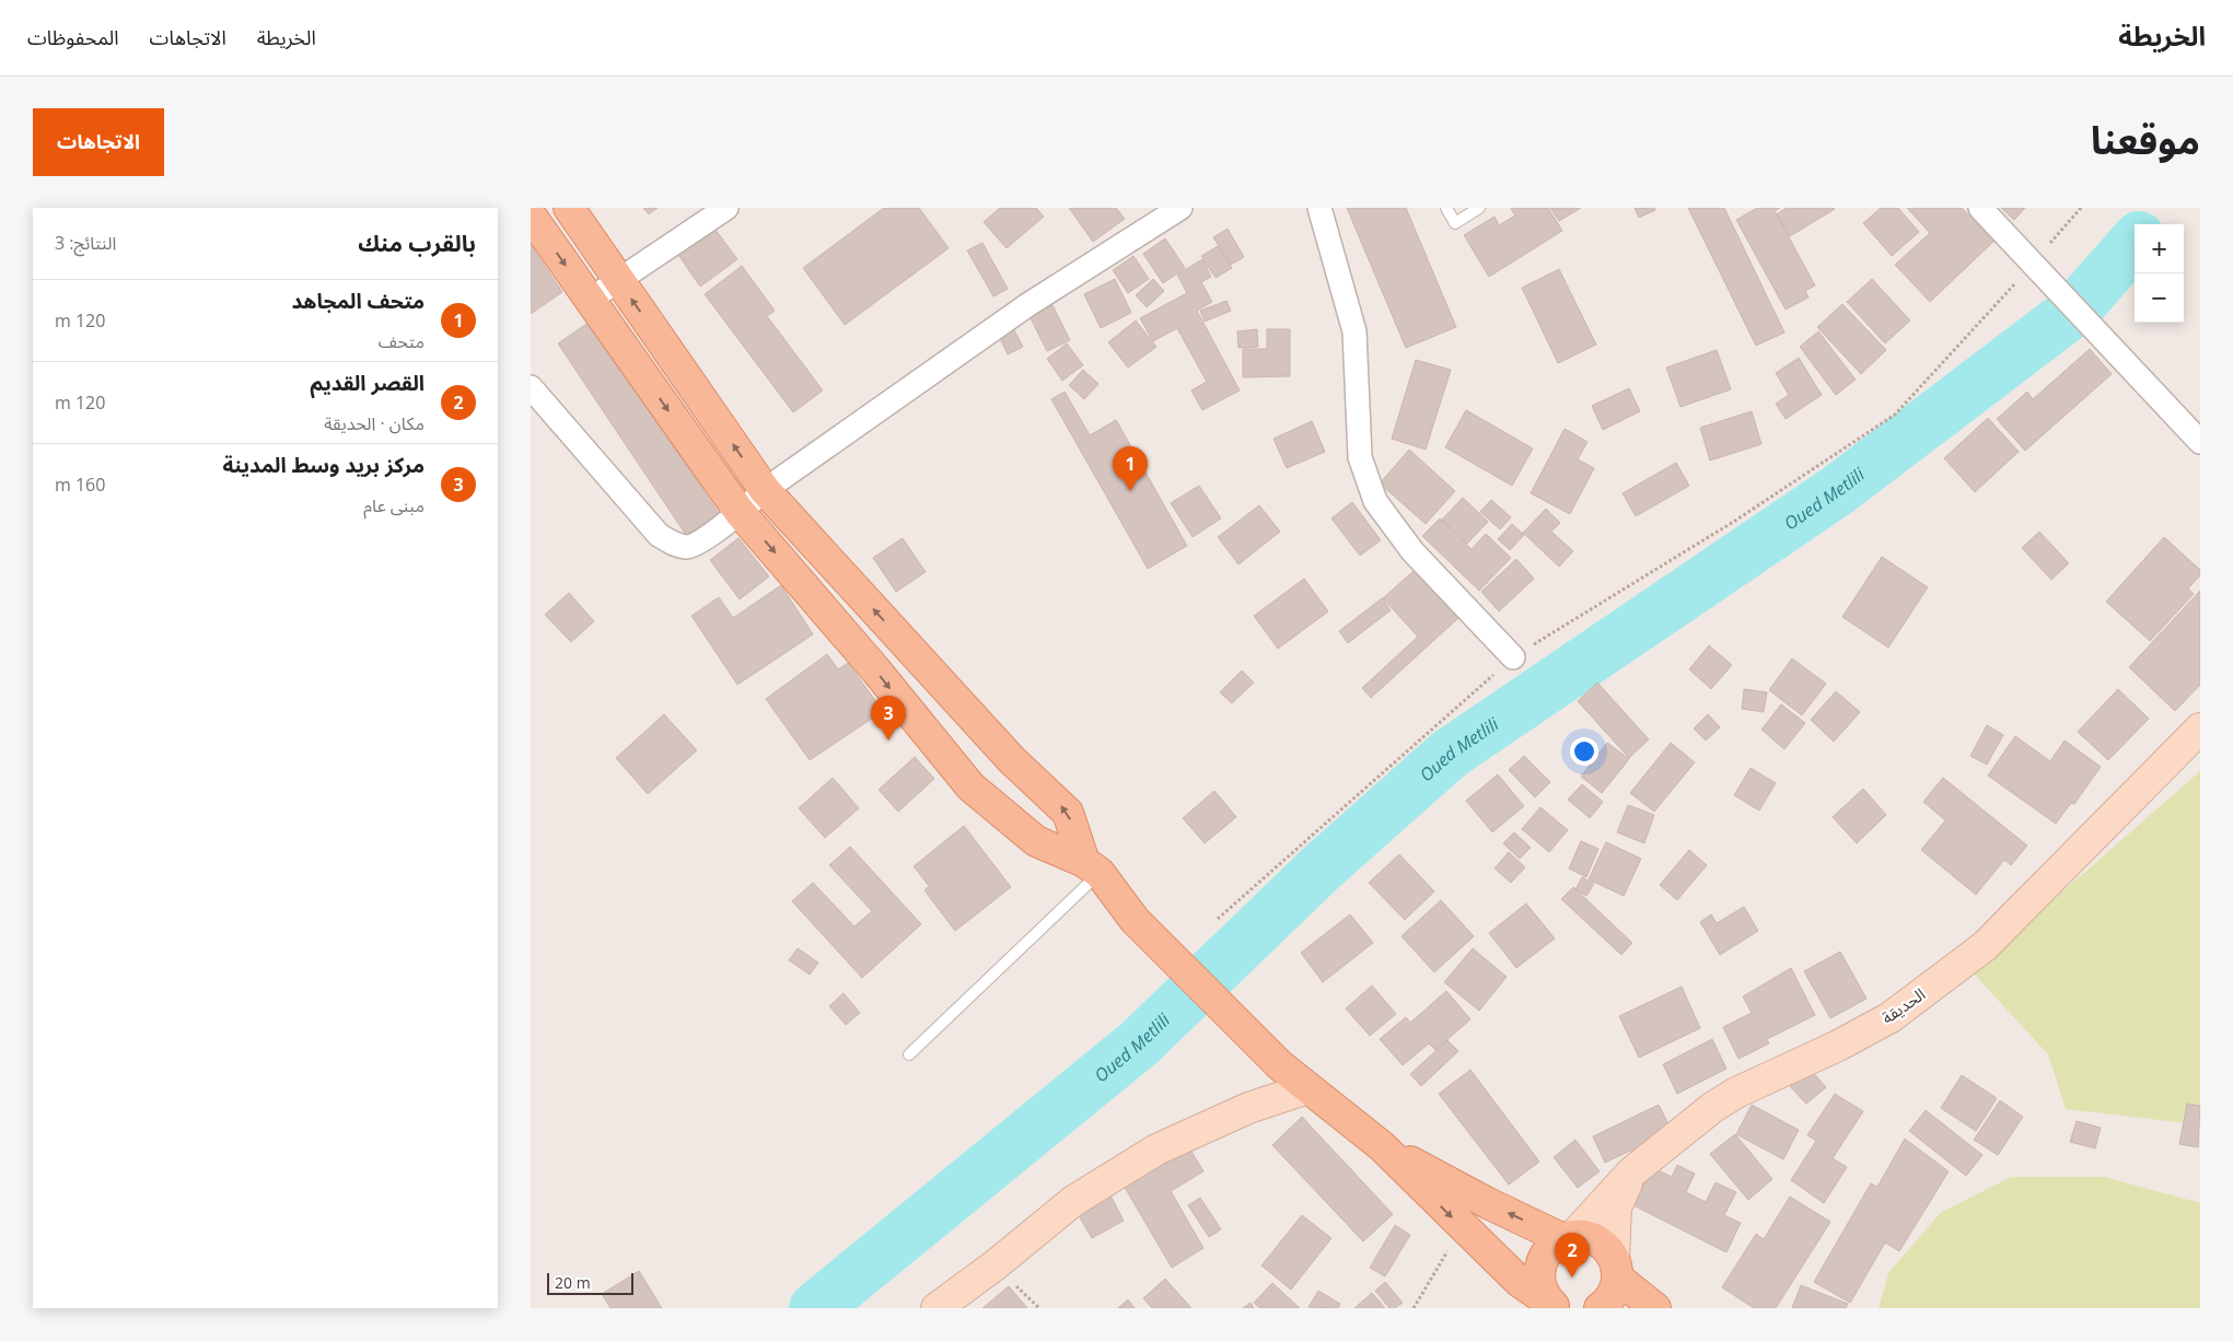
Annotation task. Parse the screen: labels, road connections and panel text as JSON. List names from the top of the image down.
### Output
{
  "streets": {
    "street": ["الحديقة"]
  },
  "water": ["Oued Metlili"],
  "scale_bar": "20 m",
  "page": {
    "header": "الخريطة",
    "nav": ["الخريطة", "الاتجاهات", "المحفوظات"],
    "title": "موقعنا",
    "buttons": "الاتجاهات",
    "heading": ["بالقرب منك", "النتائج: 3"],
    "map_buttons": ["+", "−"],
    "list": [
      {
        "mark": "1",
        "name": "متحف المجاهد",
        "note": "متحف",
        "value": "120 m"
      },
      {
        "mark": "2",
        "name": "القصر القديم",
        "note": "مكان · الحديقة",
        "value": "120 m"
      },
      {
        "mark": "3",
        "name": "مركز بريد وسط المدينة",
        "note": "مبنى عام",
        "value": "160 m"
      }
    ],
    "pins": ["1", "3", "2"],
    "scale": "20 m"
  }
}
